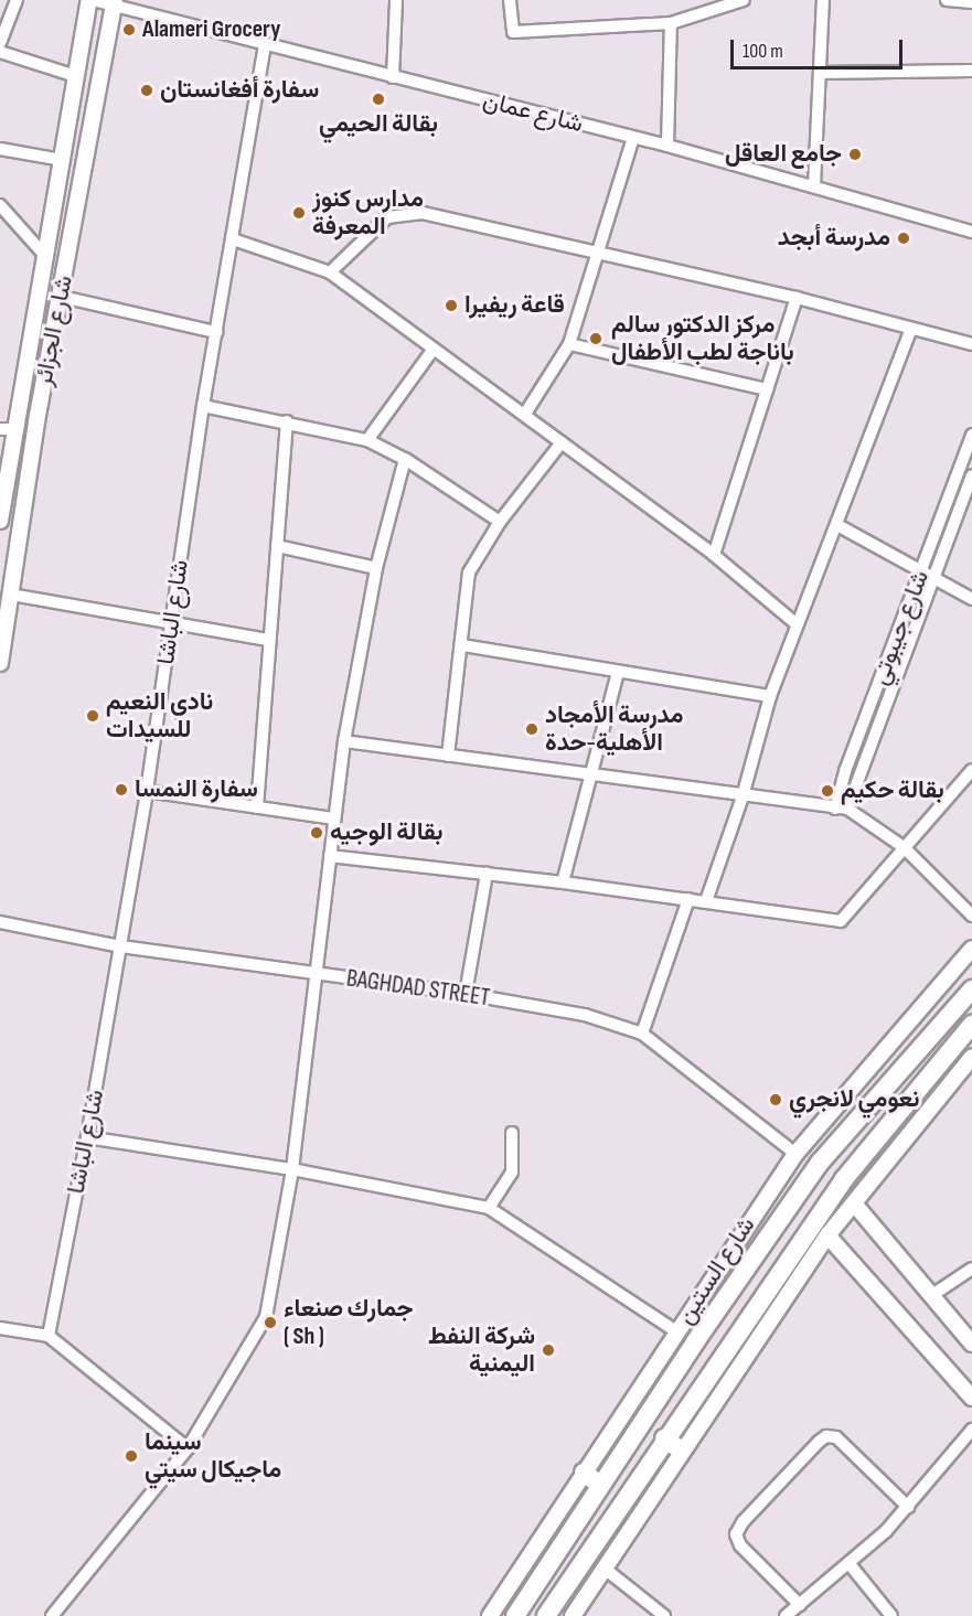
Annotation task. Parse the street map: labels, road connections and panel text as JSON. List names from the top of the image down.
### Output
{
  "streets": {
    "highway": ["شارع الستين"],
    "main road": ["شارع الجزائر"],
    "street": [
      "شارع عمان",
      "شارع الباشا",
      "شارع جيبوتي",
      "BAGHDAD STREET"
    ]
  },
  "crossings": [
    ["شارع عمان", "شارع الجزائر"],
    ["شارع عمان", "شارع الباشا"],
    ["شارع الباشا", "BAGHDAD STREET"],
    ["BAGHDAD STREET", "شارع الستين"]
  ],
  "places": [
    "Alameri Grocery",
    "سفارة أفغانستان",
    "بقالة الحيمي",
    "جامع العاقل",
    "مدارس كنوز المعرفة",
    "مدرسة أبجد",
    "قاعة ريفيرا",
    "مركز الدكتور سالم باناجة لطب الأطفال",
    "نادي النعيم للسيدات",
    "مدرسة الأمجاد الأهلية-حدة",
    "سفارة النمسا",
    "بقالة حكيم",
    "بقالة الوجيه",
    "نعومي لانجري",
    "جمارك صنعاء ( Sh )",
    "شركة النفط اليمنية",
    "سينما ماجيكال سيتي"
  ],
  "scale_bar": "100 m"
}
